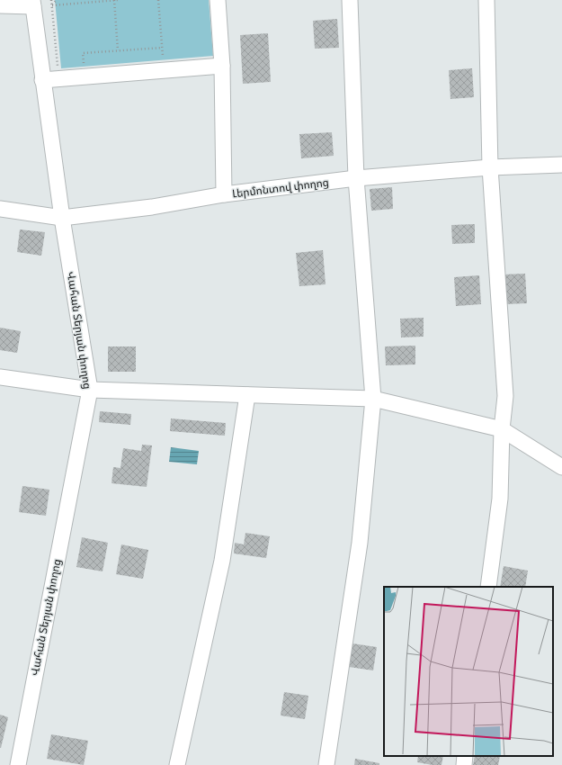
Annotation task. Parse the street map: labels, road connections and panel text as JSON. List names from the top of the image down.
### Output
{
  "streets": {
    "street": ["Լերմոնտով փողոց", "Վահան Տերյան փողոց"]
  },
  "crossings": [
    ["Լերմոնտով փողոց", "Վահան Տերյան փողոց"]
  ]
}
